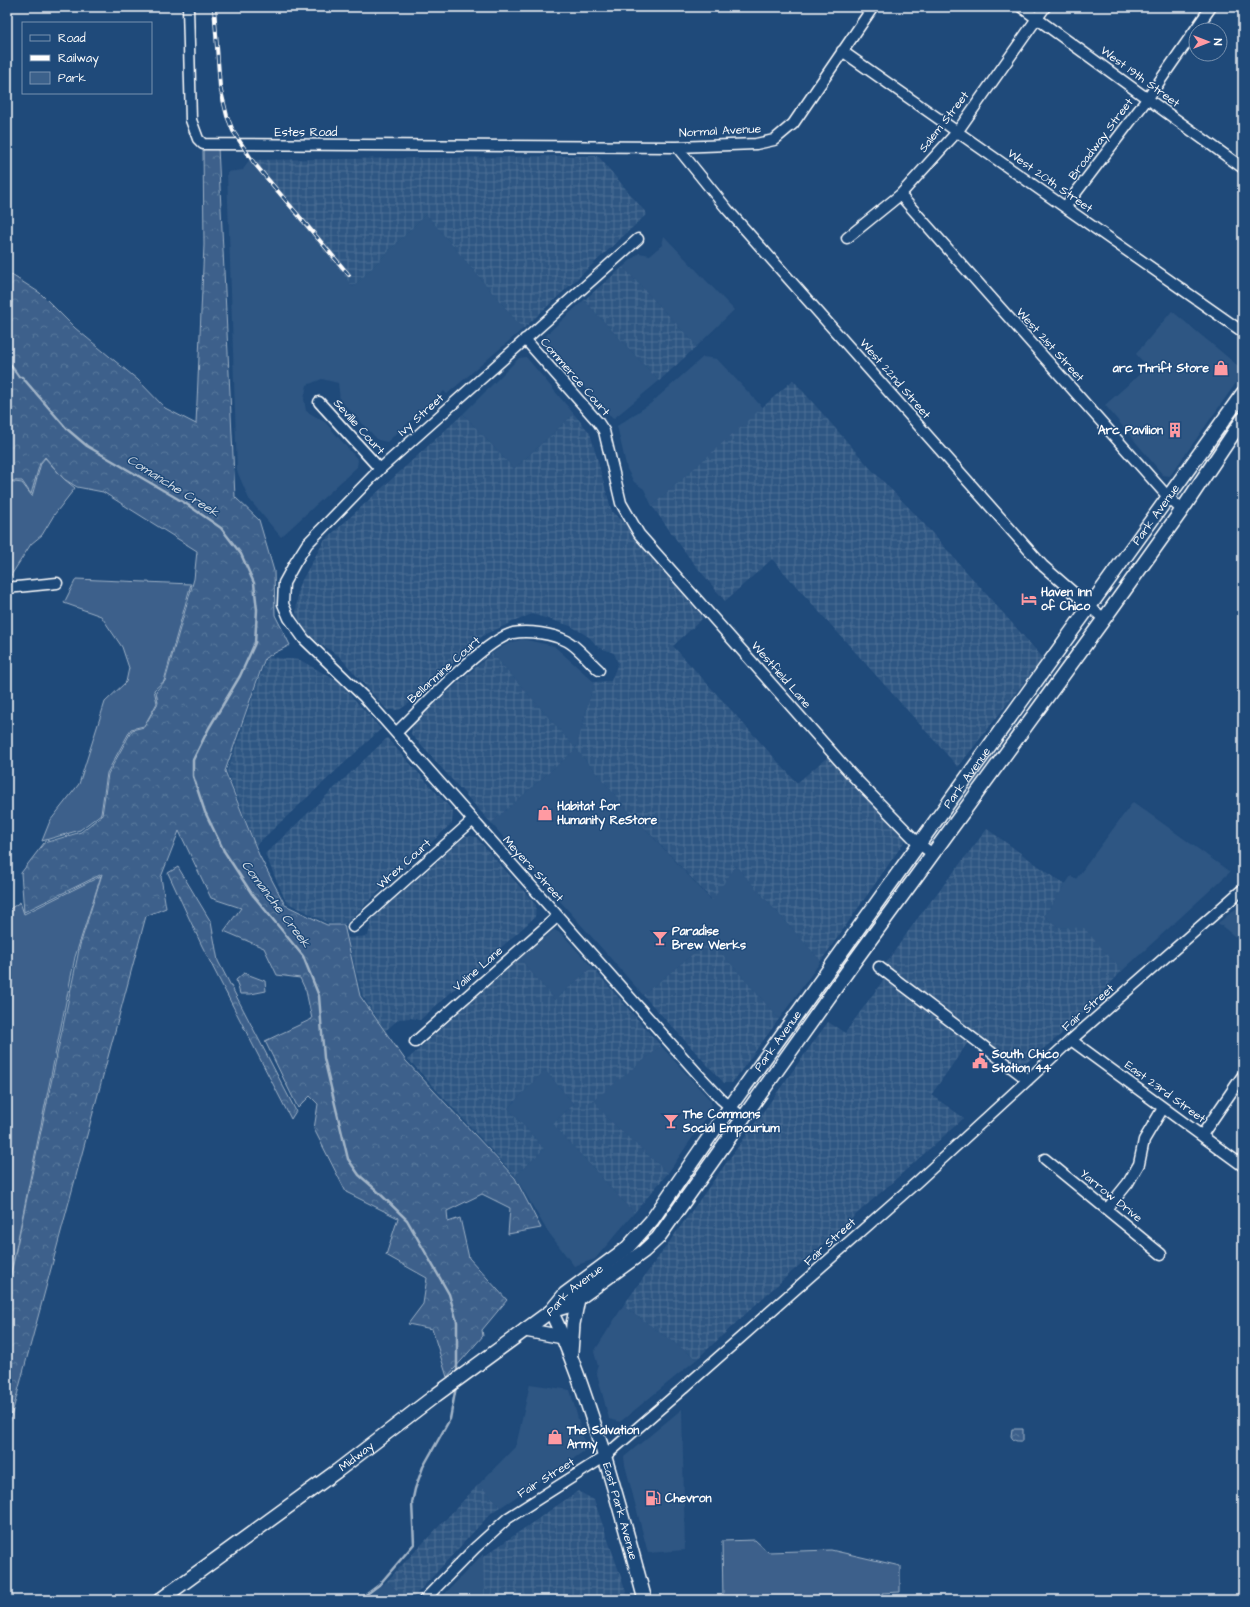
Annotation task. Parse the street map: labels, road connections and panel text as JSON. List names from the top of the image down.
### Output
{
  "streets": {
    "main road": ["Park Avenue", "Midway", "East Park Avenue"],
    "street": [
      "West 19th Street",
      "Salem Street",
      "Normal Avenue",
      "Estes Road",
      "Broadway Street",
      "West 20th Street",
      "West 21st Street",
      "Commerce Court",
      "West 22nd Street",
      "Ivy Street",
      "Seville Court",
      "Bellarmine Court",
      "Westfield Lane",
      "Wrex Court",
      "Meyers Street",
      "Valine Lane",
      "Fair Street",
      "East 23rd Street",
      "Yarrow Drive"
    ]
  },
  "crossings": [
    ["West 19th Street", "Salem Street"],
    ["West 19th Street", "Broadway Street"],
    ["Salem Street", "West 20th Street"],
    ["Salem Street", "West 21st Street"],
    ["Normal Avenue", "Estes Road"],
    ["Normal Avenue", "West 20th Street"],
    ["Normal Avenue", "West 22nd Street"],
    ["Broadway Street", "West 20th Street"],
    ["West 21st Street", "Park Avenue"],
    ["Commerce Court", "Ivy Street"],
    ["Commerce Court", "Westfield Lane"],
    ["West 22nd Street", "Park Avenue"],
    ["Ivy Street", "Seville Court"],
    ["Ivy Street", "Meyers Street"],
    ["Park Avenue", "Westfield Lane"],
    ["Park Avenue", "Meyers Street"],
    ["Park Avenue", "Midway"],
    ["Park Avenue", "East Park Avenue"],
    ["Bellarmine Court", "Meyers Street"],
    ["Wrex Court", "Meyers Street"],
    ["Meyers Street", "Valine Lane"],
    ["Fair Street", "East 23rd Street"],
    ["Fair Street", "East Park Avenue"],
    ["Midway", "East Park Avenue"]
  ],
  "water": ["Comanche Creek"],
  "places": {
    "shop": ["arc Thrift Store", "Habitat for Humanity ReStore", "The Salvation Army"],
    "building": ["Arc Pavilion"],
    "hotel": ["Haven Inn of Chico"],
    "bar": ["Paradise Brew Werks", "The Commons Social Empourium"],
    "public building": ["South Chico Station 44"],
    "fuel station": ["Chevron"]
  },
  "legend": ["Road", "Railway", "Park"],
  "north": "right"
}
